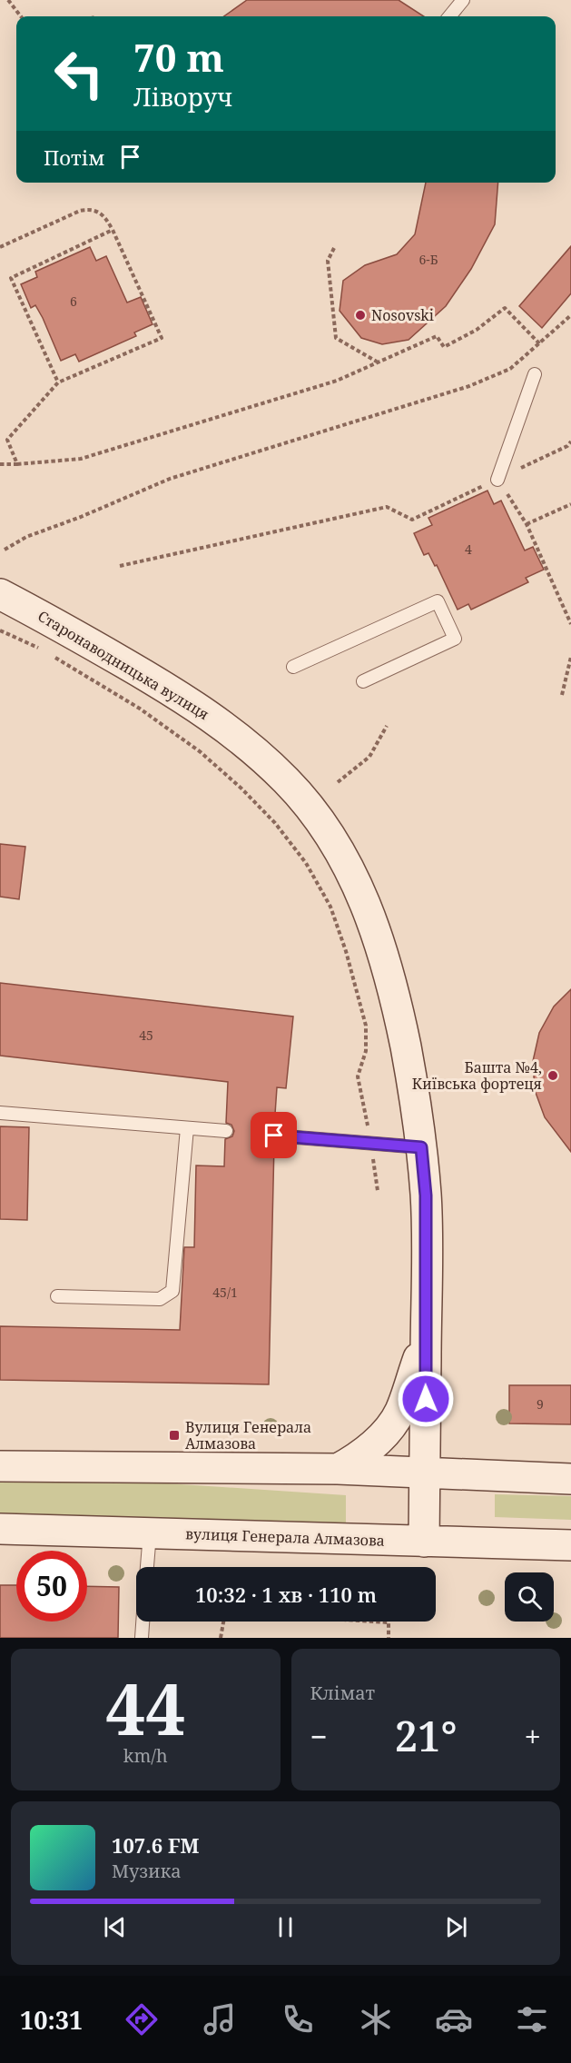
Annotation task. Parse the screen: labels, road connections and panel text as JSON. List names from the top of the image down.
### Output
{
  "streets": {
    "main road": ["Старонаводницька вулиця", "вулиця Генерала Алмазова"]
  },
  "crossings": [
    ["Старонаводницька вулиця", "вулиця Генерала Алмазова"]
  ],
  "places": {
    "other": ["Nosovski", "Башта №4, Київська фортеця"],
    "transit": ["Вулиця Генерала Алмазова"]
  },
  "house_numbers": [
    "6-Б",
    "6",
    "4",
    "45",
    "45/1",
    "9"
  ],
  "page": {
    "turn": ["70 m", "Ліворуч"],
    "then": "Потім",
    "limit": "50",
    "trip": "10:32 · 1 хв · 110 m",
    "tile": [
      ["44", "km/h"],
      "Клімат"
    ],
    "heat": ["−", "21°", "+"],
    "song": ["107.6 FM", "Музика"],
    "tabs": "10:31"
  }
}
